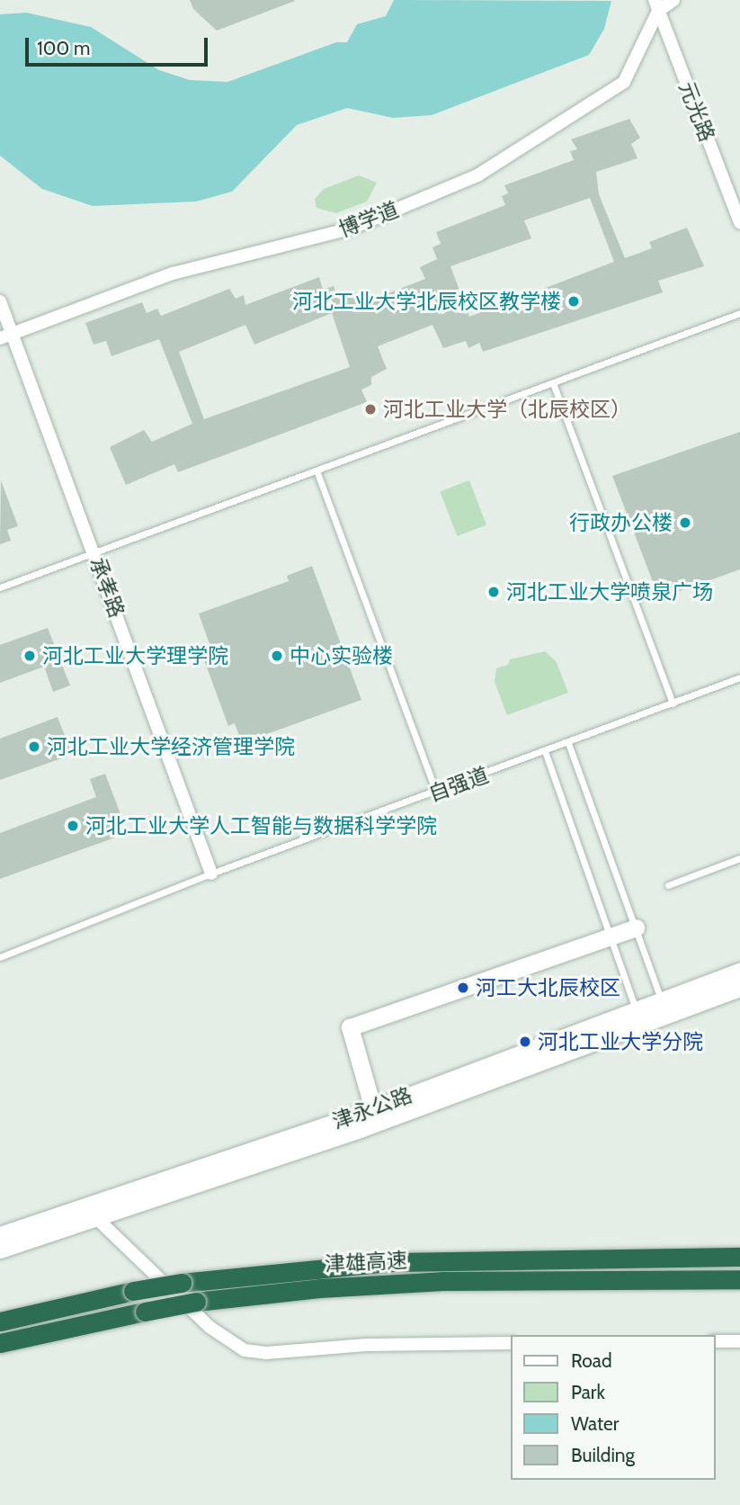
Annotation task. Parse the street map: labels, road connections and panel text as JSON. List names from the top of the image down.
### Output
{
  "streets": {
    "highway": ["津雄高速"],
    "street": [
      "元光路",
      "博学道",
      "承孝路",
      "津永公路"
    ],
    "lane": ["自强道"]
  },
  "crossings": [
    ["元光路", "博学道"],
    ["博学道", "承孝路"],
    ["承孝路", "自强道"]
  ],
  "places": [
    "河北工业大学北辰校区教学楼",
    "河北工业大学（北辰校区）",
    "行政办公楼",
    "河北工业大学喷泉广场",
    "河北工业大学理学院",
    "中心实验楼",
    "河北工业大学经济管理学院",
    "河北工业大学人工智能与数据科学学院",
    "河工大北辰校区",
    "河北工业大学分院"
  ],
  "legend": [
    "Road",
    "Park",
    "Water",
    "Building"
  ],
  "scale_bar": "100 m"
}
